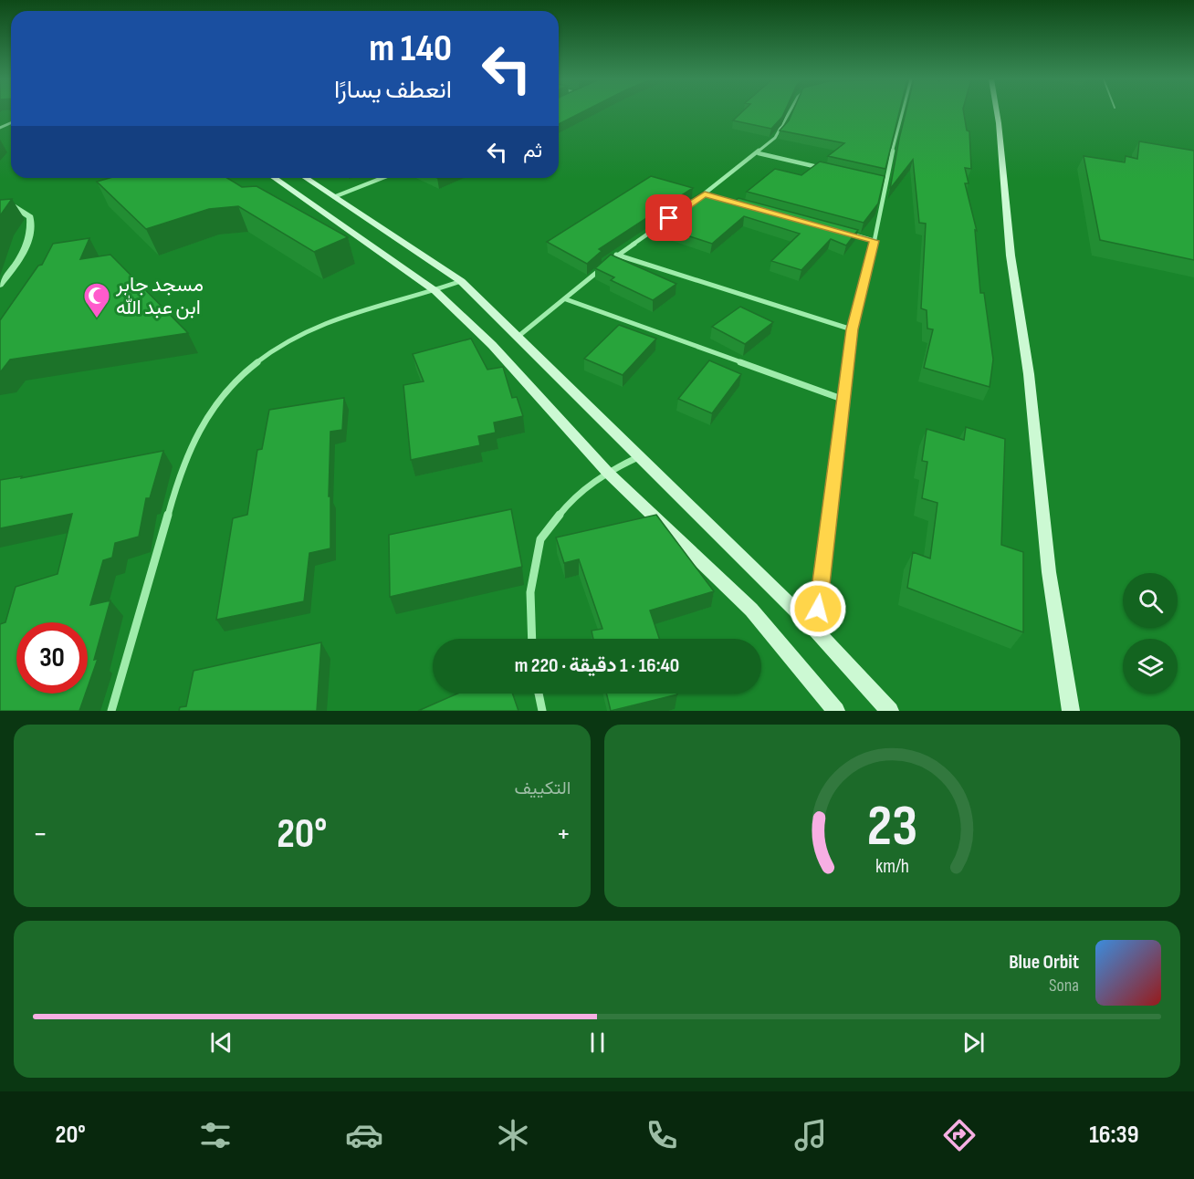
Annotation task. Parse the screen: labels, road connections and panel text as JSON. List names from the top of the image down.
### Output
{
  "places": {
    "mosque": ["مسجد جابر ابن عبد الله"]
  },
  "page": {
    "turn": ["140 m", "انعطف يسارًا"],
    "then": "ثم",
    "limit": "30",
    "trip": "16:40 · 1 دقيقة · 220 m",
    "tile": "التكييف",
    "heat": ["−", "20°", "+"],
    "song": ["Blue Orbit", "Sona"],
    "tabs": ["16:39", "20°"],
    "gauge": ["23", "km/h"]
  }
}
